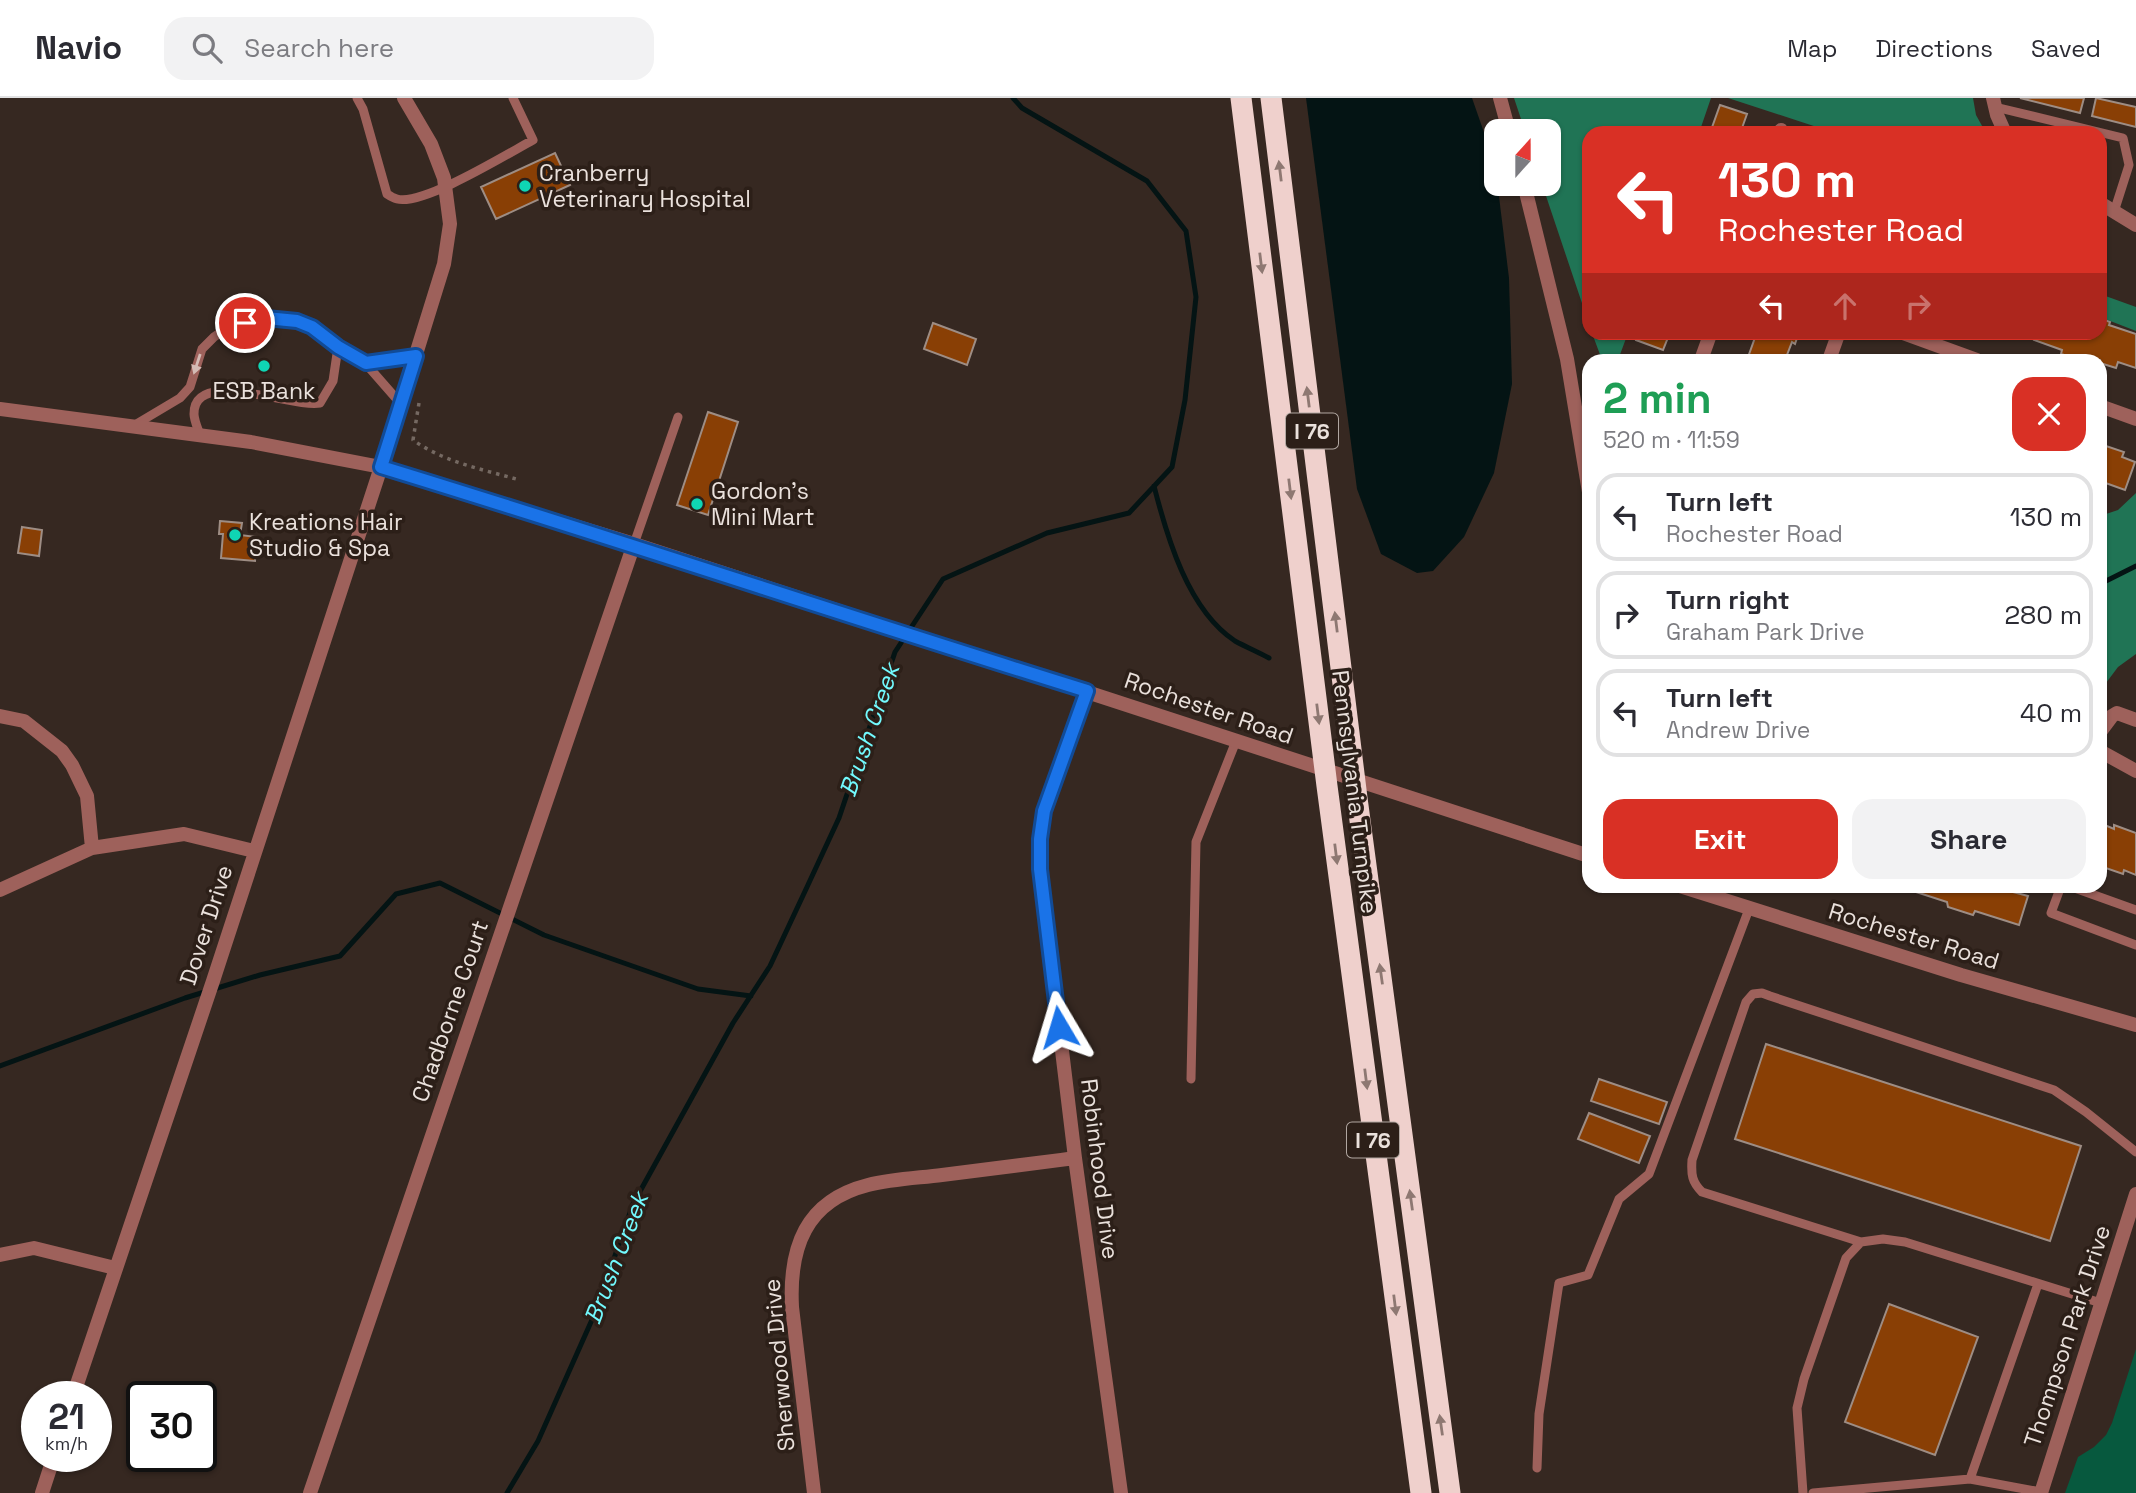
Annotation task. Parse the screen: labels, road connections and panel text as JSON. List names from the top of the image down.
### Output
{
  "streets": {
    "highway": ["I 76", "Pennsylvania Turnpike"],
    "street": [
      "Rochester Road",
      "Dover Drive",
      "Chadborne Court",
      "Robinhood Drive",
      "Thompson Park Drive",
      "Sherwood Drive"
    ]
  },
  "crossings": [
    ["Rochester Road", "Dover Drive"],
    ["Rochester Road", "Chadborne Court"],
    ["Rochester Road", "Robinhood Drive"],
    ["Robinhood Drive", "Sherwood Drive"]
  ],
  "water": ["Brush Creek"],
  "places": [
    "Cranberry Veterinary Hospital",
    "ESB Bank",
    "Gordon's Mini Mart",
    "Kreations Hair Studio & Spa"
  ],
  "north": "top",
  "page": {
    "header": "Navio",
    "search": "Search here",
    "nav": ["Map", "Directions", "Saved"],
    "turn": ["130 m", "Rochester Road"],
    "heading": ["2 min", "520 m · 11:59"],
    "list": [
      {
        "name": "Turn left",
        "note": "Rochester Road",
        "value": "130 m"
      },
      {
        "name": "Turn right",
        "note": "Graham Park Drive",
        "value": "280 m"
      },
      {
        "name": "Turn left",
        "note": "Andrew Drive",
        "value": "40 m"
      }
    ],
    "buttons": ["Exit", "Share"],
    "speed": "21 km/h",
    "limit": "30"
  }
}
